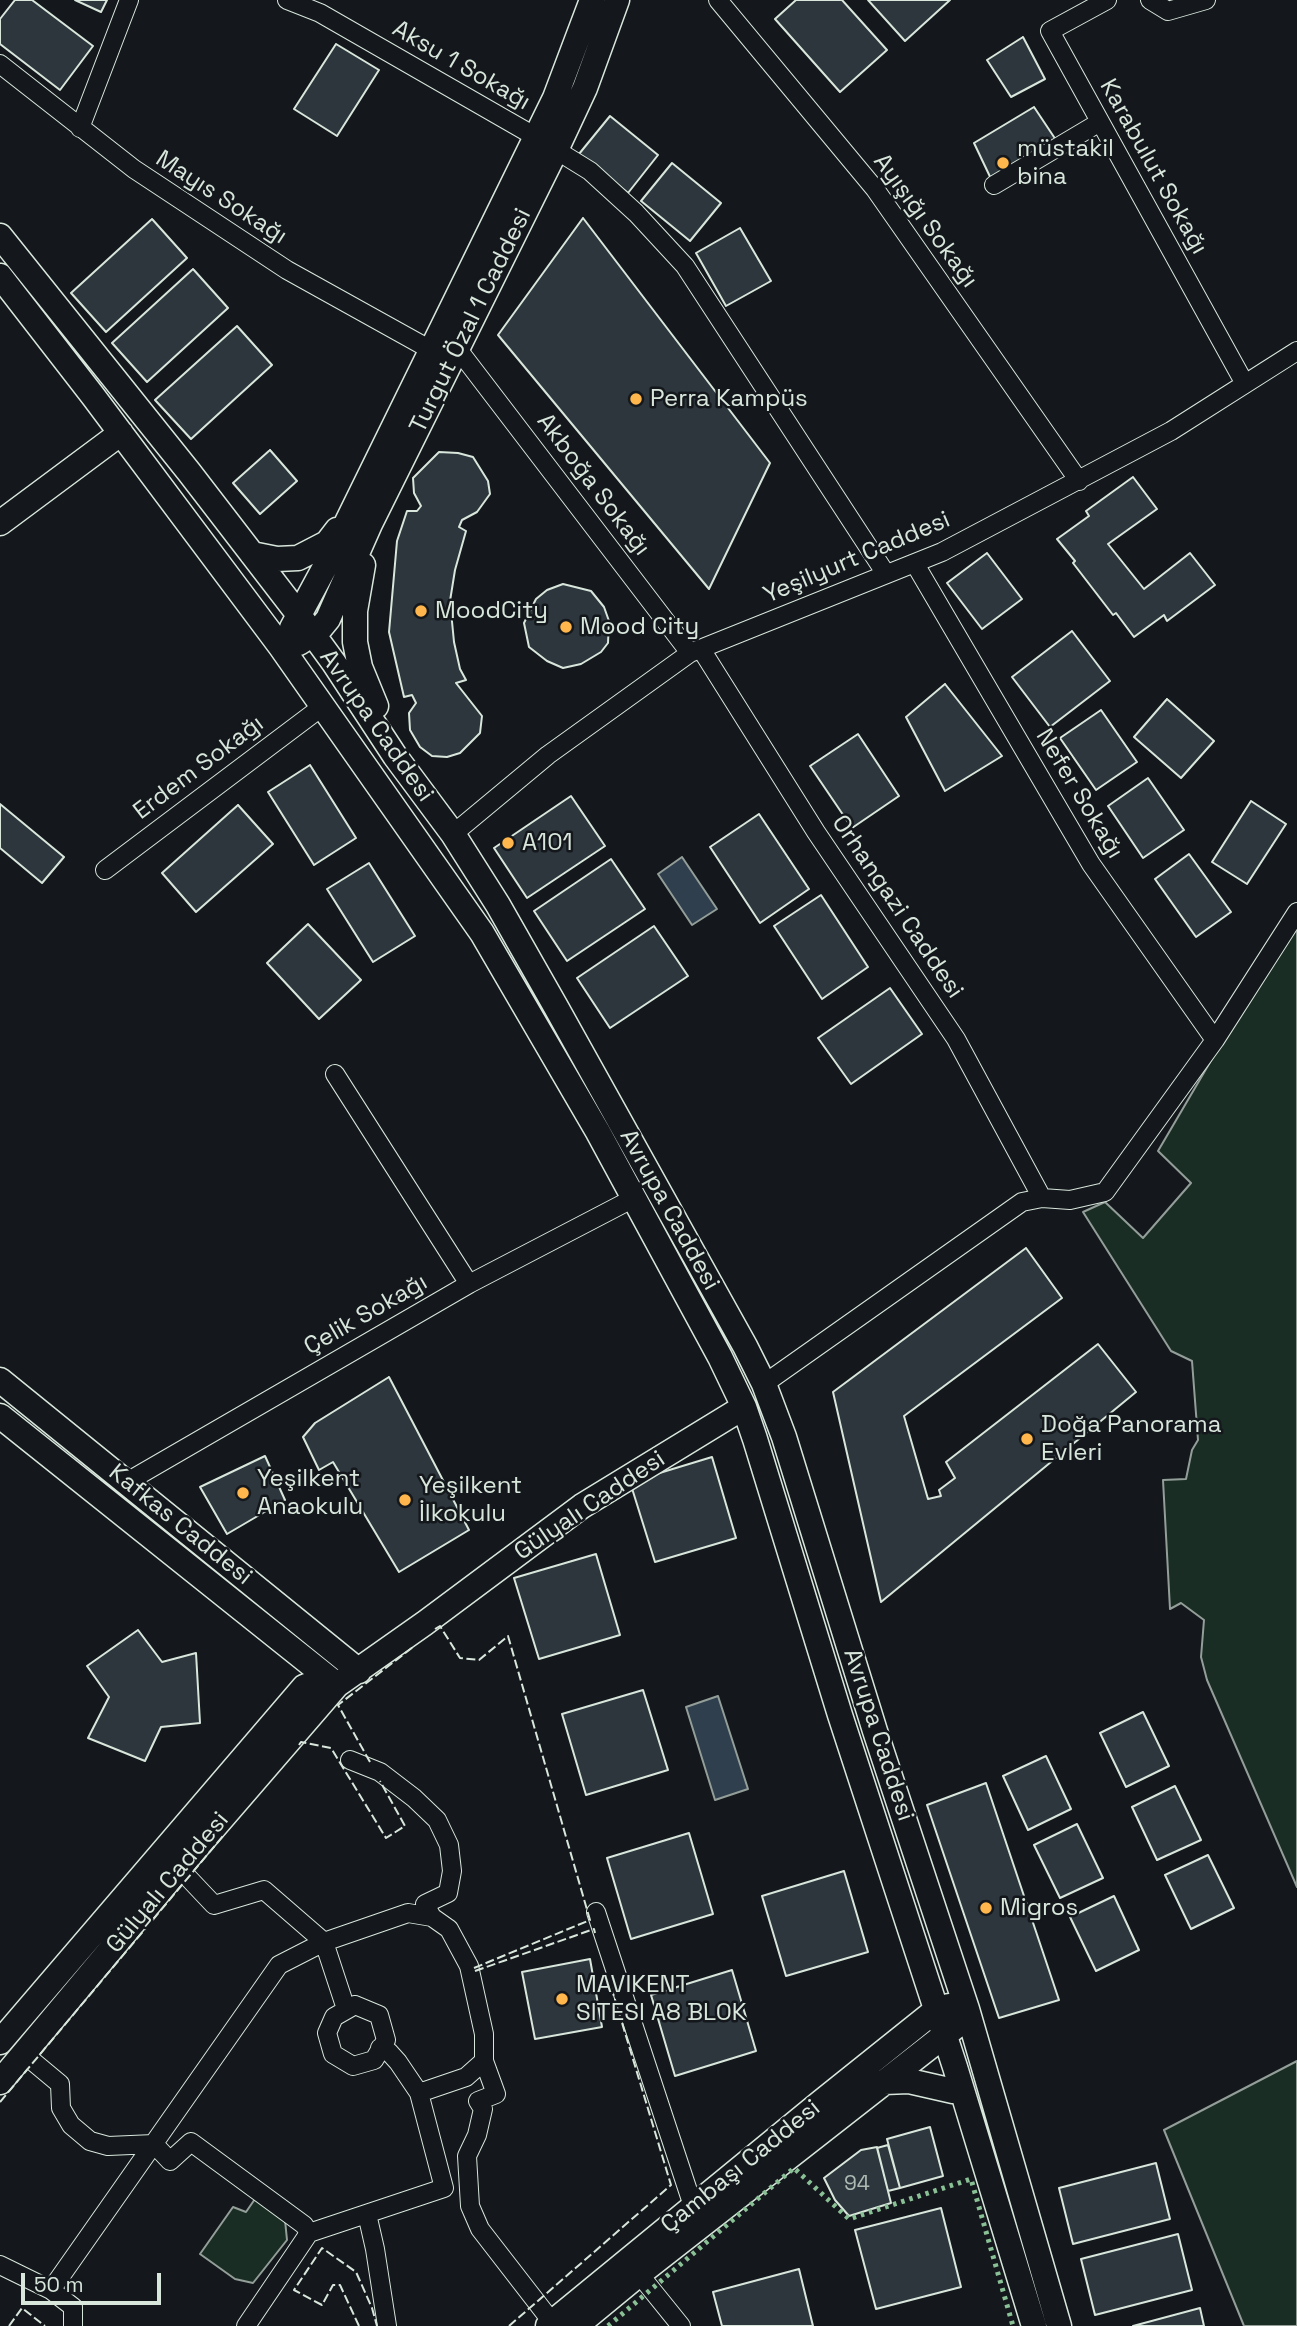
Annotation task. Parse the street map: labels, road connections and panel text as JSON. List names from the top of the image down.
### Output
{
  "streets": {
    "street": [
      "Aksu 1 Sokağı",
      "Karabulut Sokağı",
      "Mayıs Sokağı",
      "Ayışığı Sokağı",
      "Turgut Özal 1 Caddesi",
      "Akboğa Sokağı",
      "Yeşilyurt Caddesi",
      "Avrupa Caddesi",
      "Erdem Sokağı",
      "Nefer Sokağı",
      "Orhangazi Caddesi",
      "Çelik Sokağı",
      "Gülyalı Caddesi",
      "Kafkas Caddesi",
      "Çambaşı Caddesi"
    ]
  },
  "crossings": [
    ["Aksu 1 Sokağı", "Turgut Özal 1 Caddesi"],
    ["Aksu 1 Sokağı", "Yeşilyurt Caddesi"],
    ["Karabulut Sokağı", "Yeşilyurt Caddesi"],
    ["Mayıs Sokağı", "Turgut Özal 1 Caddesi"],
    ["Ayışığı Sokağı", "Yeşilyurt Caddesi"],
    ["Turgut Özal 1 Caddesi", "Akboğa Sokağı"],
    ["Turgut Özal 1 Caddesi", "Avrupa Caddesi"],
    ["Akboğa Sokağı", "Yeşilyurt Caddesi"],
    ["Akboğa Sokağı", "Orhangazi Caddesi"],
    ["Yeşilyurt Caddesi", "Avrupa Caddesi"],
    ["Yeşilyurt Caddesi", "Nefer Sokağı"],
    ["Yeşilyurt Caddesi", "Orhangazi Caddesi"],
    ["Avrupa Caddesi", "Erdem Sokağı"],
    ["Avrupa Caddesi", "Çelik Sokağı"],
    ["Avrupa Caddesi", "Gülyalı Caddesi"],
    ["Avrupa Caddesi", "Çambaşı Caddesi"],
    ["Çelik Sokağı", "Kafkas Caddesi"],
    ["Gülyalı Caddesi", "Kafkas Caddesi"]
  ],
  "places": [
    "müstakil bina",
    "Perra Kampüs",
    "MoodCity",
    "Mood City",
    "A101",
    "Doğa Panorama Evleri",
    "Yeşilkent Anaokulu",
    "Yeşilkent İlkokulu",
    "Migros",
    "MAVIKENT SITESI A8 BLOK"
  ],
  "house_numbers": ["94"],
  "scale_bar": "50 m"
}
